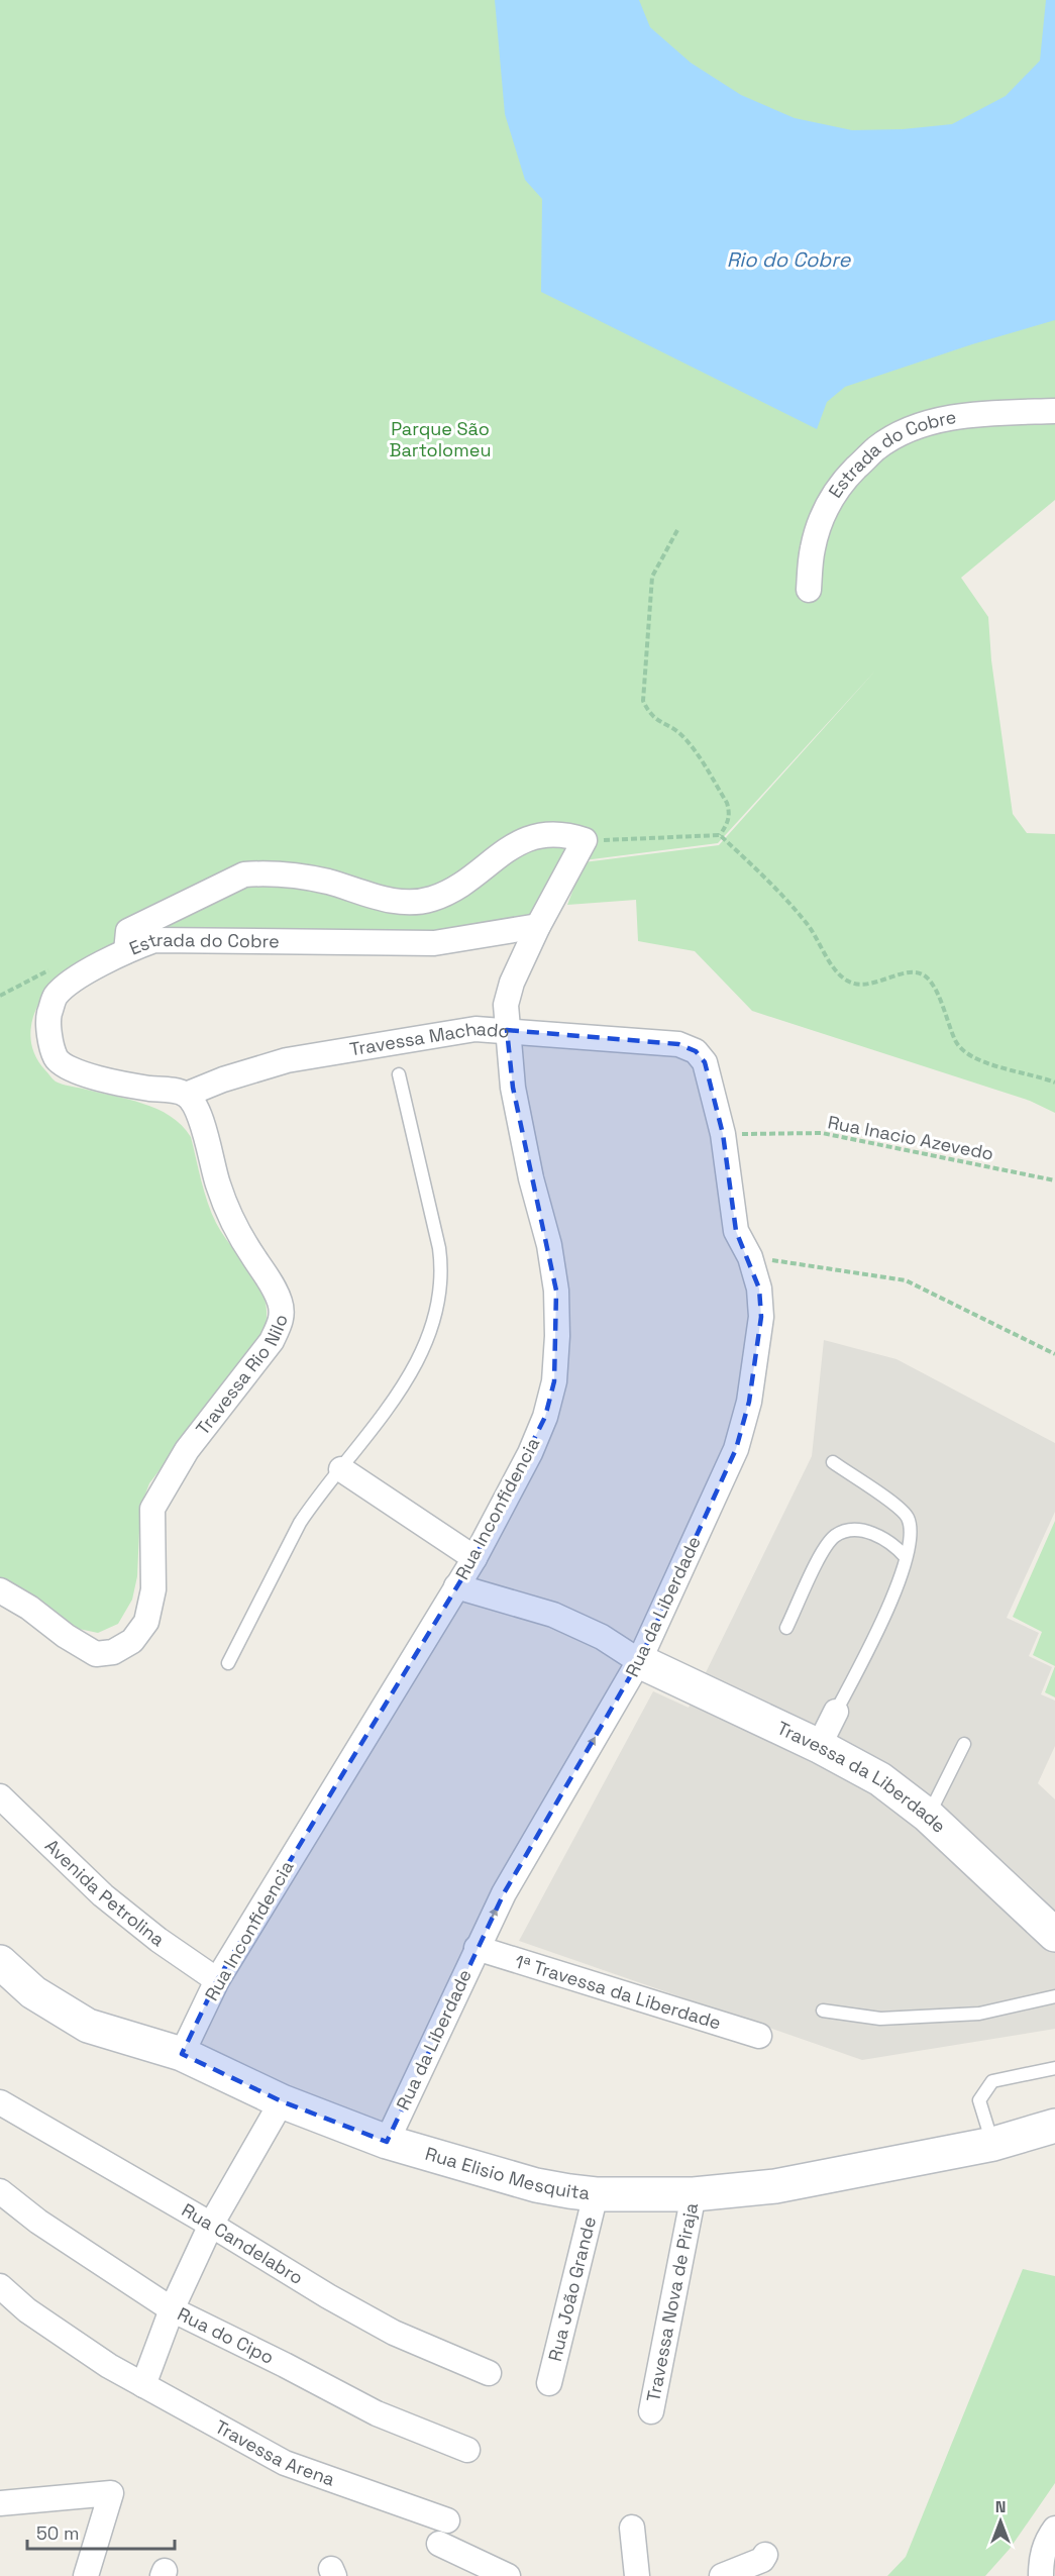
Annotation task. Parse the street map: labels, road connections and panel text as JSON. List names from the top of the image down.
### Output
{
  "streets": {
    "street": [
      "Estrada do Cobre",
      "Travessa Machado",
      "Travessa Rio Nilo",
      "Rua Inconfidencia",
      "Rua da Liberdade",
      "Travessa da Liberdade",
      "Avenida Petrolina",
      "1ª Travessa da Liberdade",
      "Rua Elisio Mesquita",
      "Rua Candelabro",
      "Rua João Grande",
      "Travessa Nova de Piraja",
      "Rua do Cipo",
      "Travessa Arena"
    ],
    "path": ["Rua Inacio Azevedo"]
  },
  "crossings": [
    ["Estrada do Cobre", "Rua Inconfidencia"],
    ["Travessa Machado", "Travessa Rio Nilo"],
    ["Travessa Machado", "Rua Inconfidencia"],
    ["Travessa Machado", "Rua da Liberdade"],
    ["Rua Inacio Azevedo", "Rua da Liberdade"],
    ["Rua Inconfidencia", "Avenida Petrolina"],
    ["Rua Inconfidencia", "Rua Elisio Mesquita"],
    ["Rua da Liberdade", "Travessa da Liberdade"],
    ["Rua da Liberdade", "1ª Travessa da Liberdade"],
    ["Rua da Liberdade", "Rua Elisio Mesquita"],
    ["Rua Elisio Mesquita", "Rua João Grande"],
    ["Rua Elisio Mesquita", "Travessa Nova de Piraja"]
  ],
  "water": ["Rio do Cobre"],
  "parks": ["Parque São Bartolomeu"],
  "scale_bar": "50 m",
  "north": "top"
}
